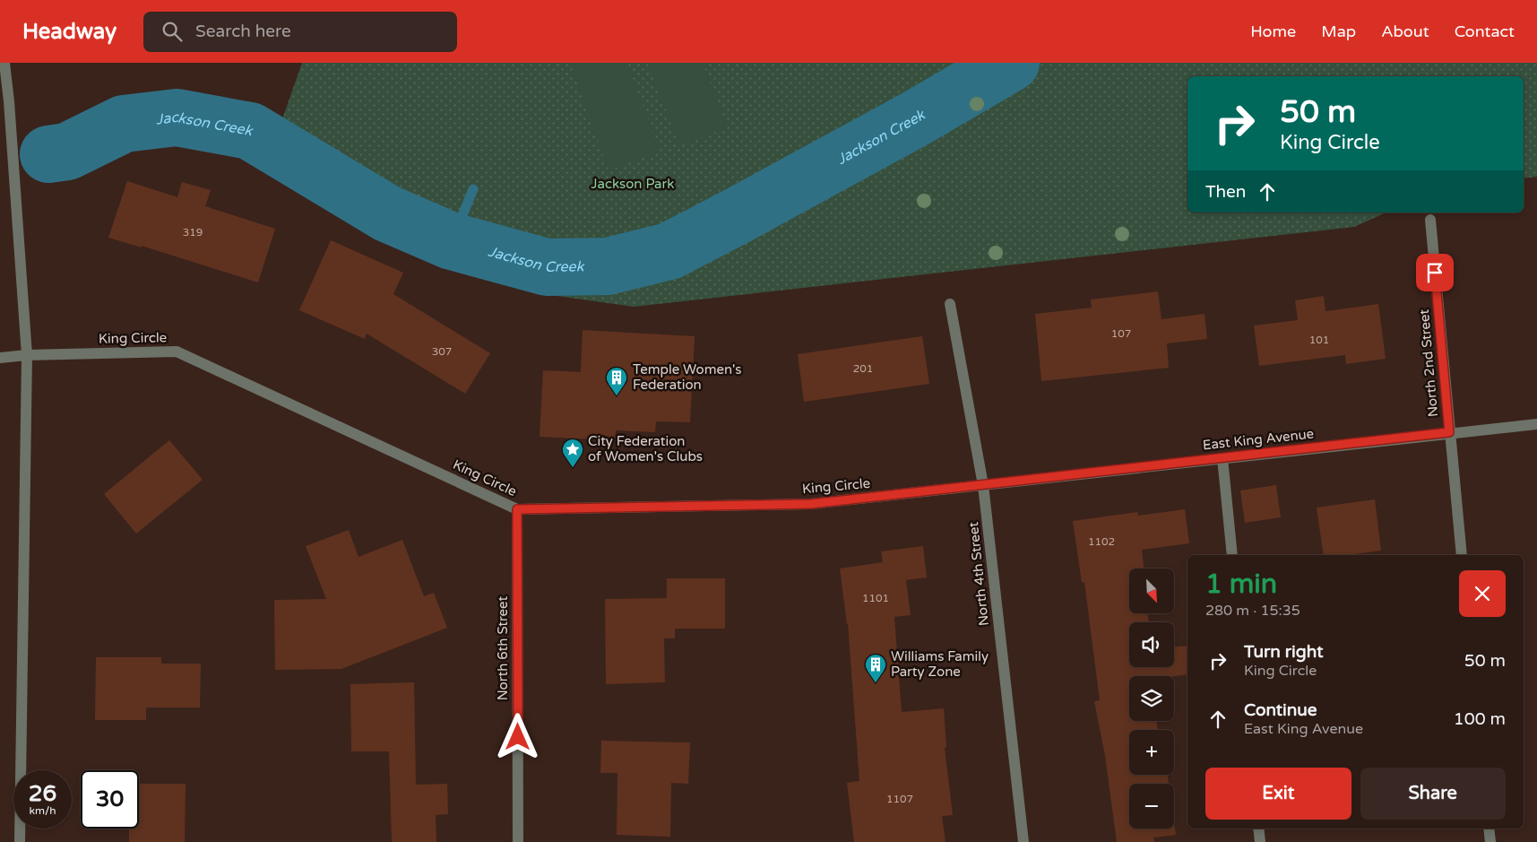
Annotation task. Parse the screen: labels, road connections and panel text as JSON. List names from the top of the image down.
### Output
{
  "streets": {
    "street": [
      "King Circle",
      "North 2nd Street",
      "East King Avenue",
      "North 4th Street",
      "North 6th Street"
    ]
  },
  "crossings": [
    ["King Circle", "East King Avenue"],
    ["King Circle", "North 4th Street"],
    ["King Circle", "North 6th Street"],
    ["North 2nd Street", "East King Avenue"],
    ["East King Avenue", "North 4th Street"]
  ],
  "water": ["Jackson Creek"],
  "parks": ["Jackson Park"],
  "places": {
    "building": ["Temple Women's Federation", "Williams Family Party Zone"],
    "place": ["City Federation of Women's Clubs"]
  },
  "house_numbers": [
    "319",
    "107",
    "101",
    "307",
    "201",
    "1102",
    "1101",
    "1107"
  ],
  "north": "bottom right",
  "page": {
    "header": "Headway",
    "search": "Search here",
    "nav": [
      "Home",
      "Map",
      "About",
      "Contact"
    ],
    "turn": ["50 m", "King Circle"],
    "then": "Then",
    "heading": ["1 min", "280 m · 15:35"],
    "map_buttons": ["+", "−"],
    "list": [
      {
        "name": "Turn right",
        "note": "King Circle",
        "value": "50 m"
      },
      {
        "name": "Continue",
        "note": "East King Avenue",
        "value": "100 m"
      }
    ],
    "buttons": ["Exit", "Share"],
    "speed": "26 km/h",
    "limit": "30"
  }
}
